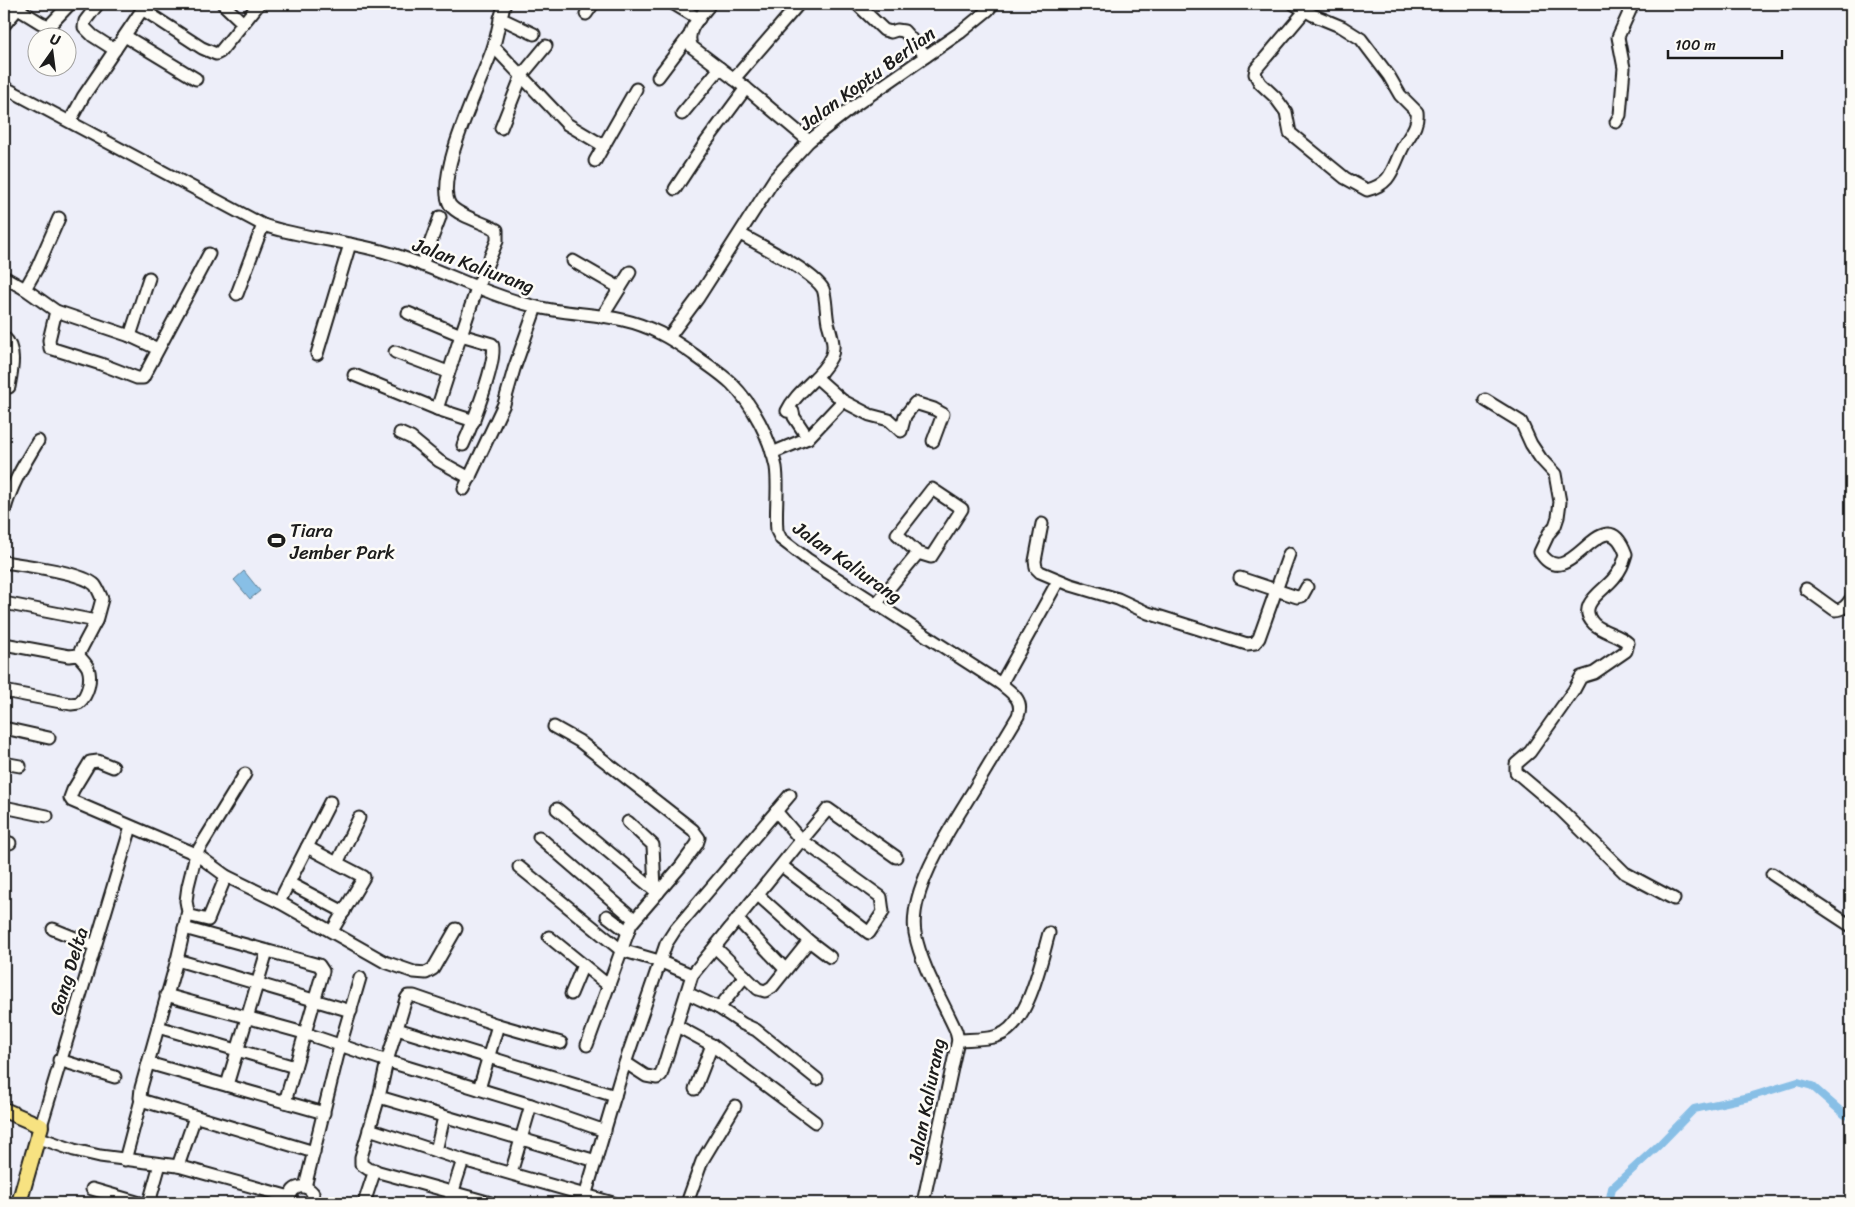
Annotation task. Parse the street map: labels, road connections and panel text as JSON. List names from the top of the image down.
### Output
{
  "streets": {
    "street": ["Jalan Koptu Berlian", "Jalan Kaliurang", "Gang Delta"]
  },
  "crossings": [
    ["Jalan Koptu Berlian", "Jalan Kaliurang"]
  ],
  "places": {
    "sports": ["Tiara Jember Park"]
  },
  "scale_bar": "100 m",
  "north": "top"
}
